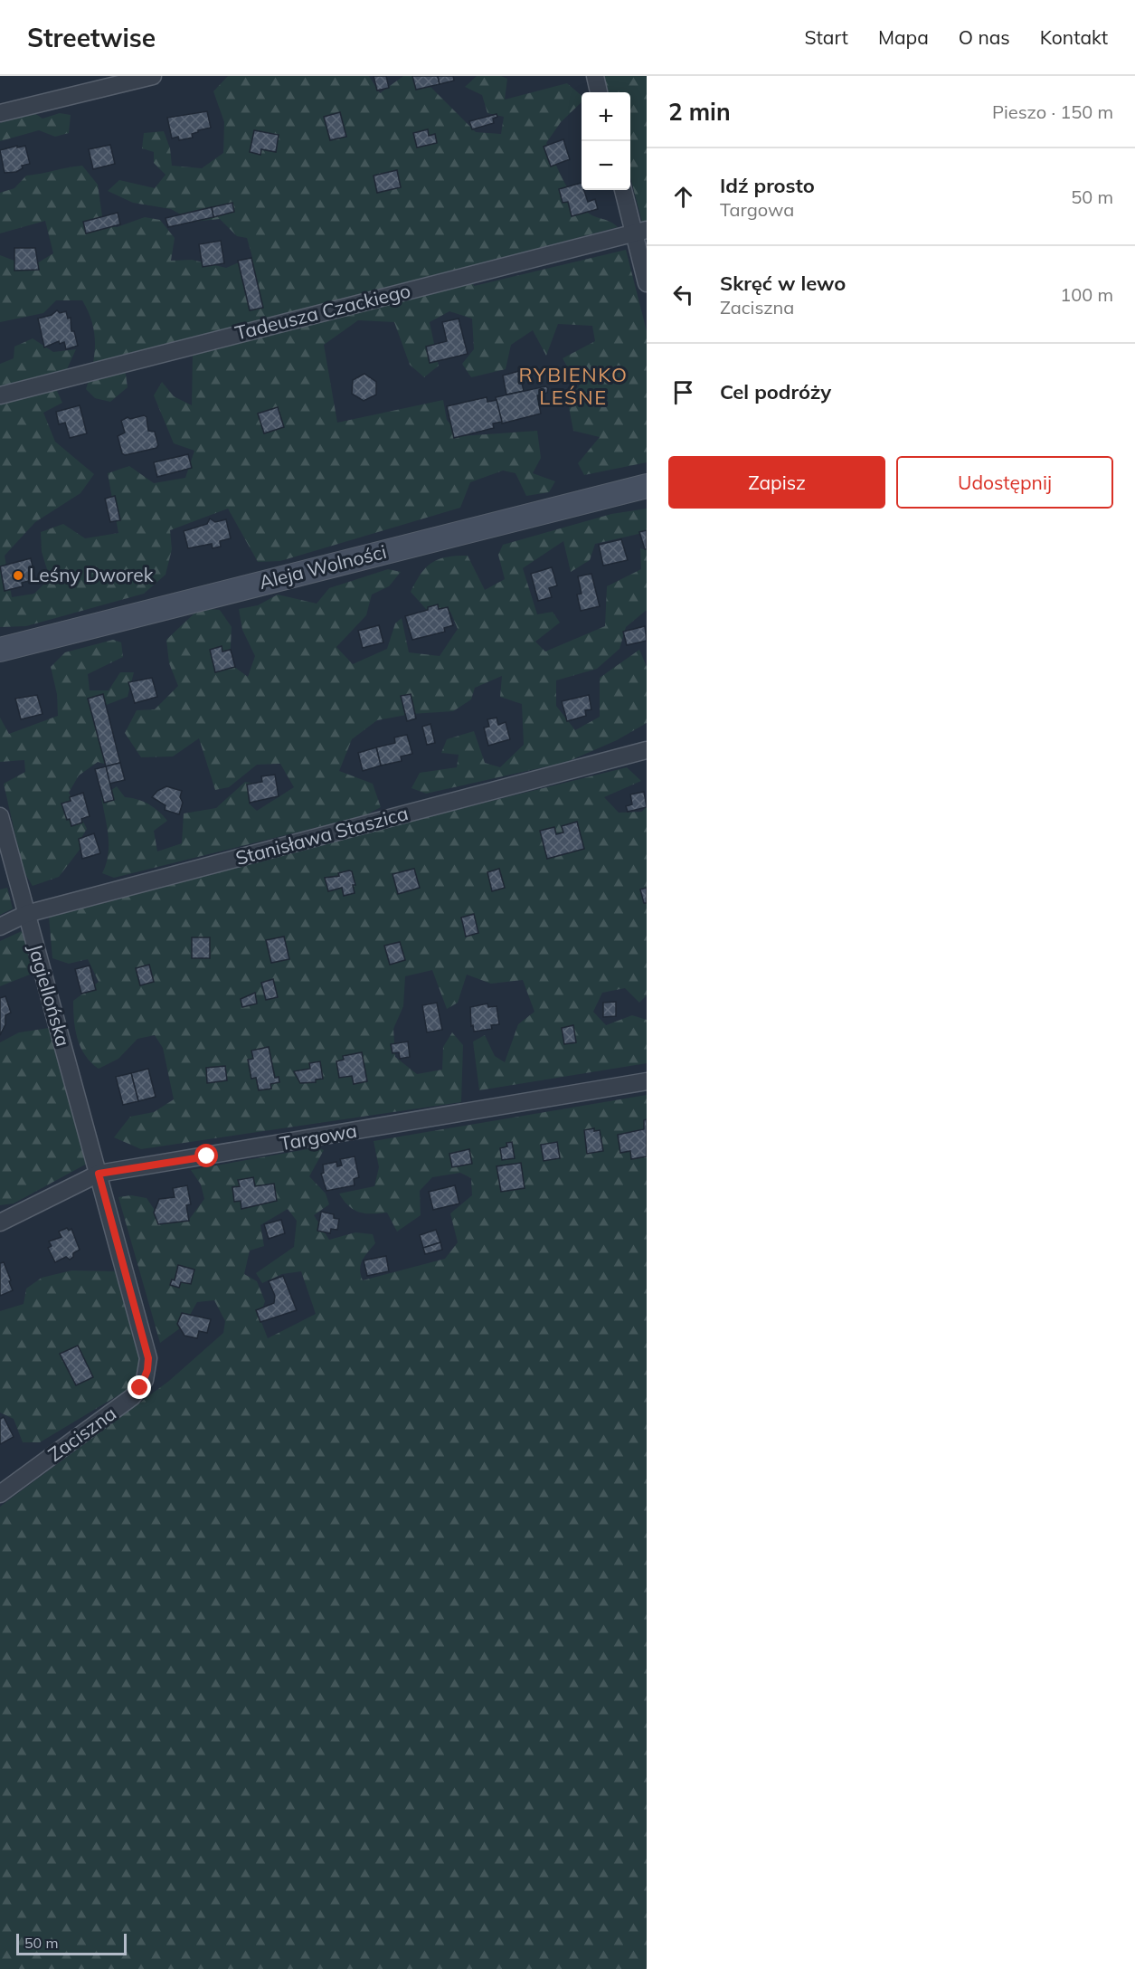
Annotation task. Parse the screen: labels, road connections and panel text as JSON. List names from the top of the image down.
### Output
{
  "streets": {
    "street": [
      "Tadeusza Czackiego",
      "Aleja Wolności",
      "Stanisława Staszica",
      "Jagiellońska",
      "Targowa",
      "Zaciszna"
    ]
  },
  "crossings": [
    ["Stanisława Staszica", "Jagiellońska"],
    ["Jagiellońska", "Targowa"],
    ["Jagiellońska", "Zaciszna"],
    ["Targowa", "Zaciszna"]
  ],
  "districts": ["RYBIENKO LEŚNE"],
  "places": ["Leśny Dworek"],
  "scale_bar": "50 m",
  "page": {
    "header": "Streetwise",
    "nav": [
      "Start",
      "Mapa",
      "O nas",
      "Kontakt"
    ],
    "heading": ["2 min", "Pieszo · 150 m"],
    "map_buttons": ["+", "−"],
    "list": [
      ["Idź prosto", "Targowa", "50 m"],
      ["Skręć w lewo", "Zaciszna", "100 m"],
      "Cel podróży"
    ],
    "buttons": ["Zapisz", "Udostępnij"],
    "scale": "50 m"
  }
}
